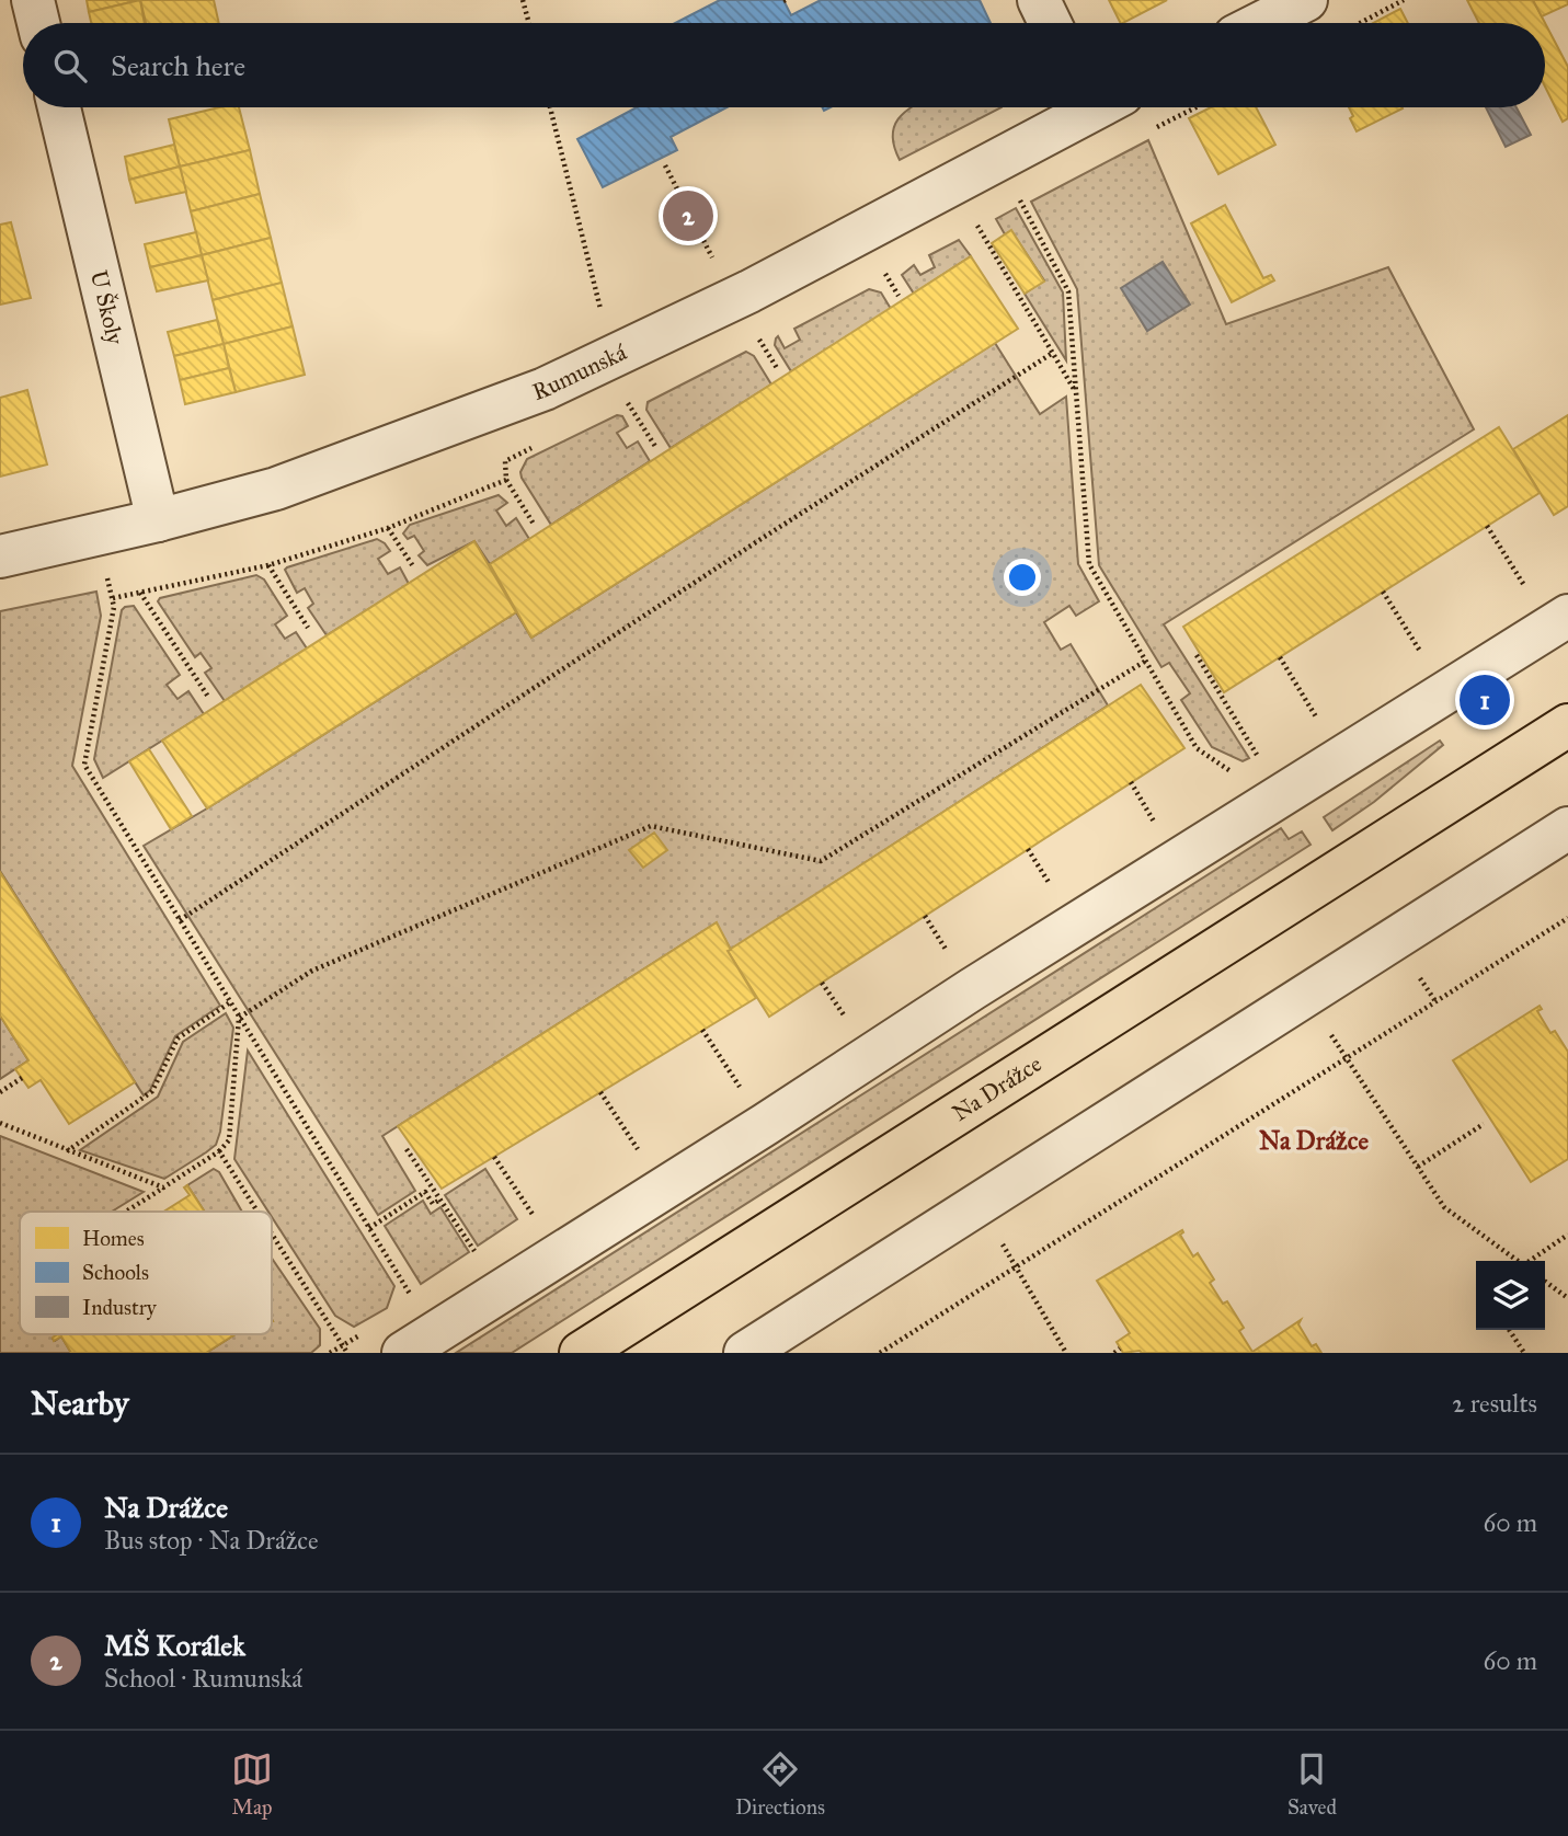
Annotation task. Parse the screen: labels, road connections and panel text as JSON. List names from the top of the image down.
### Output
{
  "streets": {
    "main road": ["Na Drážce"],
    "street": ["U Školy", "Rumunská"]
  },
  "crossings": [
    ["U Školy", "Rumunská"]
  ],
  "districts": ["Na Drážce"],
  "legend": ["Homes", "Schools", "Industry"],
  "page": {
    "search": "Search here",
    "pins": ["2", "1"],
    "heading": ["Nearby", "2 results"],
    "list": [
      {
        "mark": "1",
        "name": "Na Drážce",
        "note": "Bus stop · Na Drážce",
        "value": "60 m"
      },
      {
        "mark": "2",
        "name": "MŠ Korálek",
        "note": "School · Rumunská",
        "value": "60 m"
      }
    ],
    "nav": ["Map", "Directions", "Saved"]
  }
}
